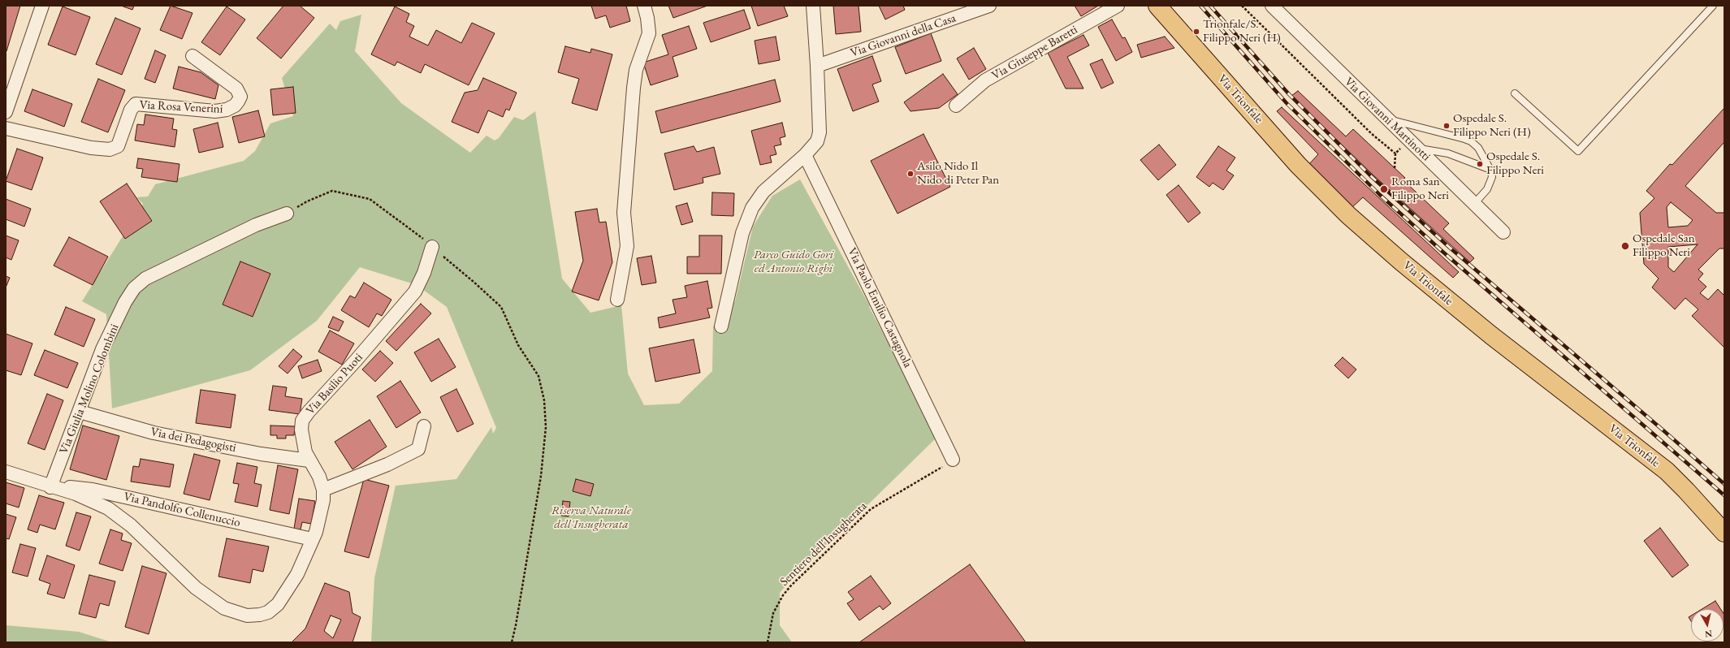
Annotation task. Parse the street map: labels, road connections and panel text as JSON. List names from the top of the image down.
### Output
{
  "streets": {
    "main road": ["Via Trionfale"],
    "street": [
      "Via Giovanni della Casa",
      "Via Giuseppe Baretti",
      "Via Rosa Venerini",
      "Via Giovanni Martinotti",
      "Via Paolo Emilio Castagnola",
      "Via Basilio Puoti",
      "Via Giulia Molino Colombini",
      "Via dei Pedagogisti",
      "Via Pandolfo Collenuccio"
    ],
    "path": ["Sentiero dell'Insugherata"]
  },
  "crossings": [
    ["Via Paolo Emilio Castagnola", "Sentiero dell'Insugherata"],
    ["Via Basilio Puoti", "Via Giulia Molino Colombini"],
    ["Via Basilio Puoti", "Via dei Pedagogisti"],
    ["Via Basilio Puoti", "Via Pandolfo Collenuccio"],
    ["Via Giulia Molino Colombini", "Via dei Pedagogisti"],
    ["Via Giulia Molino Colombini", "Via Pandolfo Collenuccio"]
  ],
  "parks": ["Parco Guido Gori ed Antonio Righi", "Riserva Naturale dell'Insugherata"],
  "places": [
    "Trionfale/S. Filippo Neri (H)",
    "Ospedale S. Filippo Neri (H)",
    "Ospedale S. Filippo Neri",
    "Asilo Nido Il Nido di Peter Pan",
    "Roma San Filippo Neri",
    "Ospedale San Filippo Neri"
  ],
  "north": "bottom"
}
